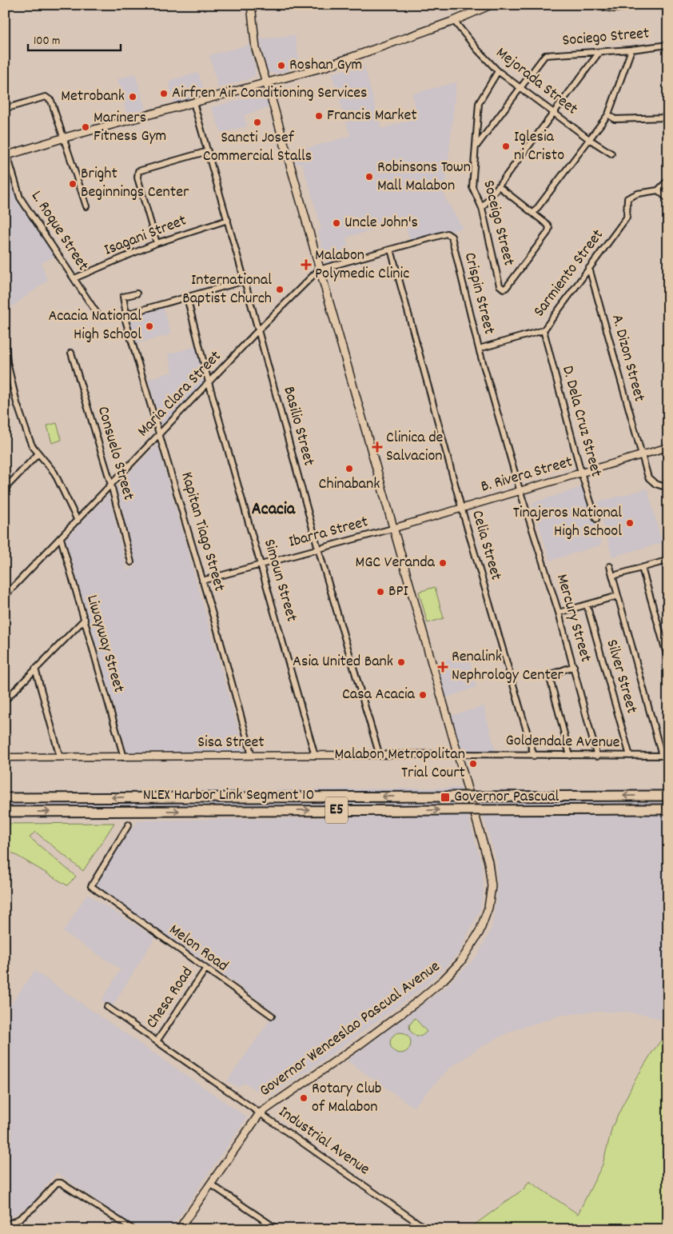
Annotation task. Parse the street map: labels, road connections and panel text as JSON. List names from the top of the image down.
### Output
{
  "streets": {
    "highway": ["NLEX Harbor Link Segment 10", "E5"],
    "main road": ["Governor Wenceslao Pascual Avenue"],
    "street": [
      "Sociego Street",
      "Mejorada Street",
      "Soceigo Street",
      "L. Roque Street",
      "Isagani Street",
      "Sarmiento Street",
      "Crispin Street",
      "A. Dizon Street",
      "Maria Clara Street",
      "D. Dela Cruz Street",
      "Basilio Street",
      "Consuelo Street",
      "B. Rivera Street",
      "Kapitan Tiago Street",
      "Ibarra Street",
      "Celia Street",
      "Simoun Street",
      "Mercury Street",
      "Liwayway Street",
      "Silver Street",
      "Goldendale Avenue",
      "Sisa Street",
      "Melon Road",
      "Chesa Road",
      "Industrial Avenue"
    ]
  },
  "crossings": [
    ["Sociego Street", "Mejorada Street"],
    ["Mejorada Street", "Soceigo Street"],
    ["L. Roque Street", "Isagani Street"],
    ["Isagani Street", "Basilio Street"],
    ["Sarmiento Street", "Crispin Street"],
    ["Sarmiento Street", "A. Dizon Street"],
    ["Sarmiento Street", "D. Dela Cruz Street"],
    ["Crispin Street", "Maria Clara Street"],
    ["Crispin Street", "B. Rivera Street"],
    ["Crispin Street", "Celia Street"],
    ["Crispin Street", "Mercury Street"],
    ["Crispin Street", "Governor Wenceslao Pascual Avenue"],
    ["A. Dizon Street", "B. Rivera Street"],
    ["Maria Clara Street", "Basilio Street"],
    ["Maria Clara Street", "Consuelo Street"],
    ["Maria Clara Street", "Kapitan Tiago Street"],
    ["Maria Clara Street", "Simoun Street"],
    ["Maria Clara Street", "Liwayway Street"],
    ["Maria Clara Street", "Governor Wenceslao Pascual Avenue"],
    ["D. Dela Cruz Street", "B. Rivera Street"],
    ["Basilio Street", "Ibarra Street"],
    ["Basilio Street", "Sisa Street"],
    ["B. Rivera Street", "Ibarra Street"],
    ["B. Rivera Street", "Celia Street"],
    ["B. Rivera Street", "Mercury Street"],
    ["B. Rivera Street", "Governor Wenceslao Pascual Avenue"],
    ["Kapitan Tiago Street", "Ibarra Street"],
    ["Kapitan Tiago Street", "Sisa Street"],
    ["Ibarra Street", "Simoun Street"],
    ["Ibarra Street", "Governor Wenceslao Pascual Avenue"],
    ["Celia Street", "Goldendale Avenue"],
    ["Simoun Street", "Sisa Street"],
    ["Mercury Street", "Goldendale Avenue"],
    ["Liwayway Street", "Sisa Street"],
    ["Silver Street", "Goldendale Avenue"],
    ["Goldendale Avenue", "Sisa Street"],
    ["Goldendale Avenue", "Governor Wenceslao Pascual Avenue"],
    ["Sisa Street", "Governor Wenceslao Pascual Avenue"],
    ["Melon Road", "Chesa Road"],
    ["Chesa Road", "Industrial Avenue"],
    ["Governor Wenceslao Pascual Avenue", "Industrial Avenue"]
  ],
  "districts": ["Acacia"],
  "places": {
    "other": [
      "Roshan Gym",
      "Airfren Air Conditioning Services",
      "Metrobank",
      "Francis Market",
      "Sancti Josef Commercial Stalls",
      "Mariners Fitness Gym",
      "Iglesia ni Cristo",
      "Robinsons Town Mall Malabon",
      "Bright Beginnings Center",
      "Uncle John's",
      "International Baptist Church",
      "Acacia National High School",
      "Chinabank",
      "Tinajeros National High School",
      "MGC Veranda",
      "BPI",
      "Asia United Bank",
      "Casa Acacia",
      "Malabon Metropolitan Trial Court",
      "Rotary Club of Malabon"
    ],
    "health": ["Malabon Polymedic Clinic", "Clinica de Salvacion", "Renalink Nephrology Center"],
    "transit": ["Governor Pascual"]
  },
  "scale_bar": "100 m"
}
